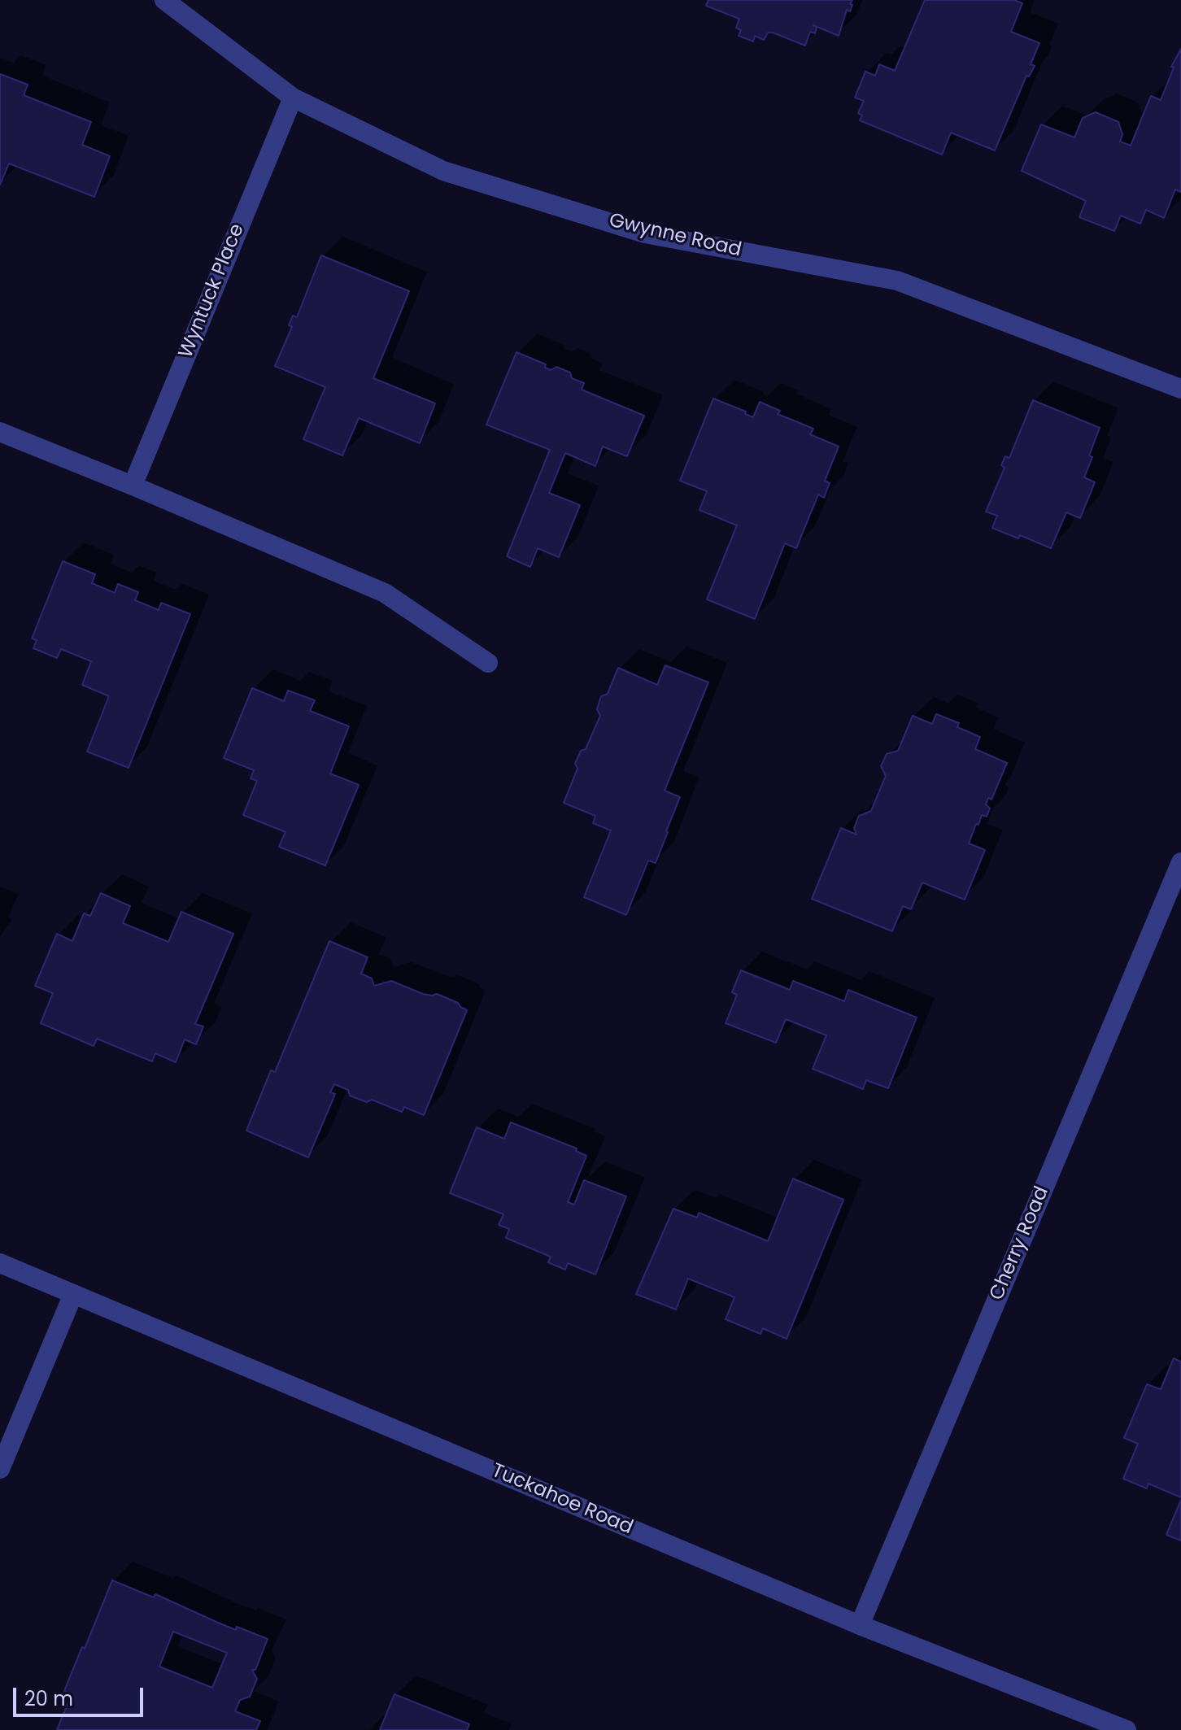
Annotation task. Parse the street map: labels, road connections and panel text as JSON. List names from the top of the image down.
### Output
{
  "streets": {
    "street": [
      "Gwynne Road",
      "Wyntuck Place",
      "Cherry Road",
      "Tuckahoe Road"
    ]
  },
  "crossings": [
    ["Gwynne Road", "Wyntuck Place"],
    ["Cherry Road", "Tuckahoe Road"]
  ],
  "scale_bar": "20 m"
}
